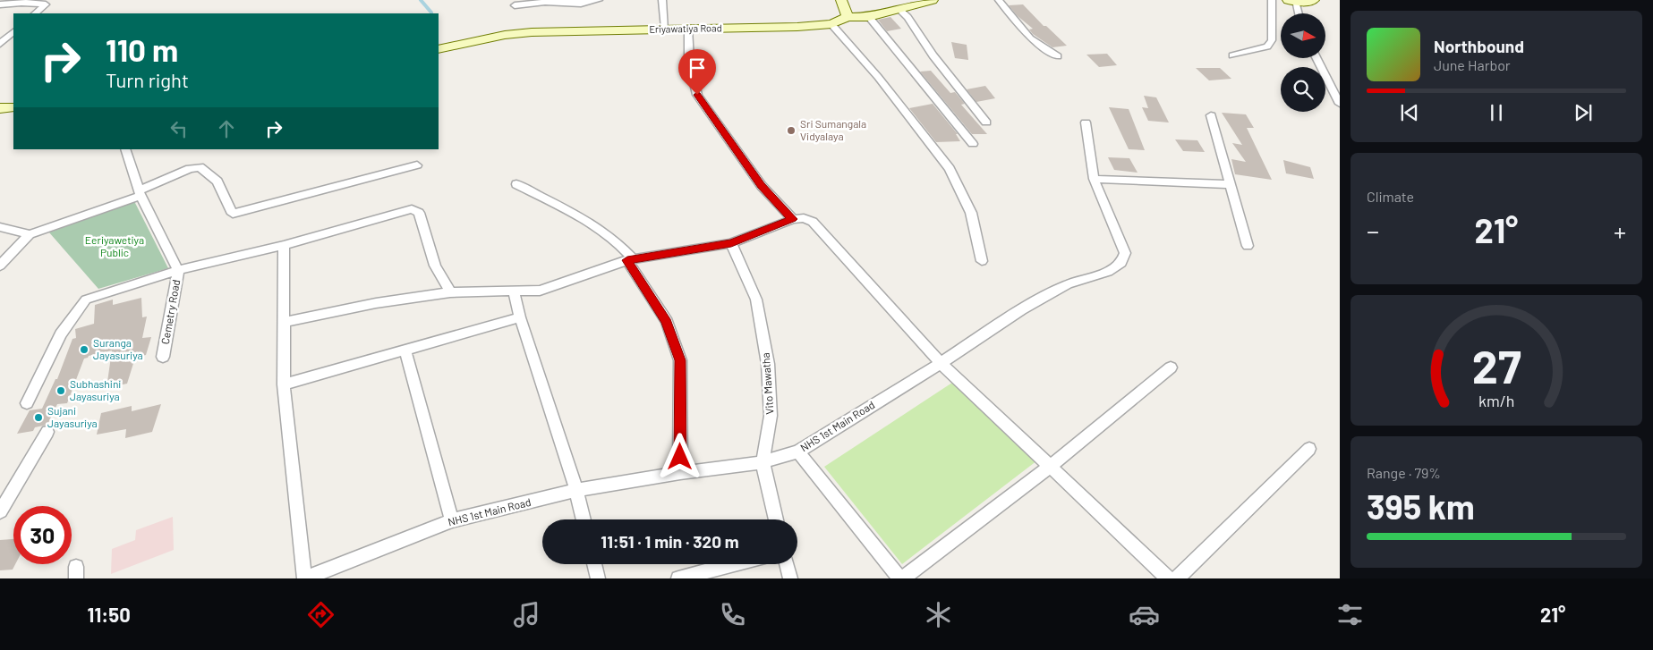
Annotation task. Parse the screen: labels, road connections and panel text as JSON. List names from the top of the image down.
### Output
{
  "streets": {
    "street": [
      "Eriyawatiya Road",
      "Cemetry Road",
      "Vito Mawatha",
      "NHS 1st Main Road"
    ]
  },
  "crossings": [
    ["Vito Mawatha", "NHS 1st Main Road"]
  ],
  "parks": ["Eeriyawetiya Public"],
  "places": [
    "Sri Sumangala Vidyalaya",
    "Suranga Jayasuriya",
    "Subhashini Jayasuriya",
    "Sujani Jayasuriya"
  ],
  "north": "right",
  "page": {
    "turn": ["110 m", "Turn right"],
    "song": ["Northbound", "June Harbor"],
    "tile": [
      "Climate",
      ["Range · 79%", "395 km"]
    ],
    "heat": ["−", "21°", "+"],
    "limit": "30",
    "trip": "11:51 · 1 min · 320 m",
    "tabs": ["11:50", "21°"],
    "gauge": ["27", "km/h"]
  }
}
